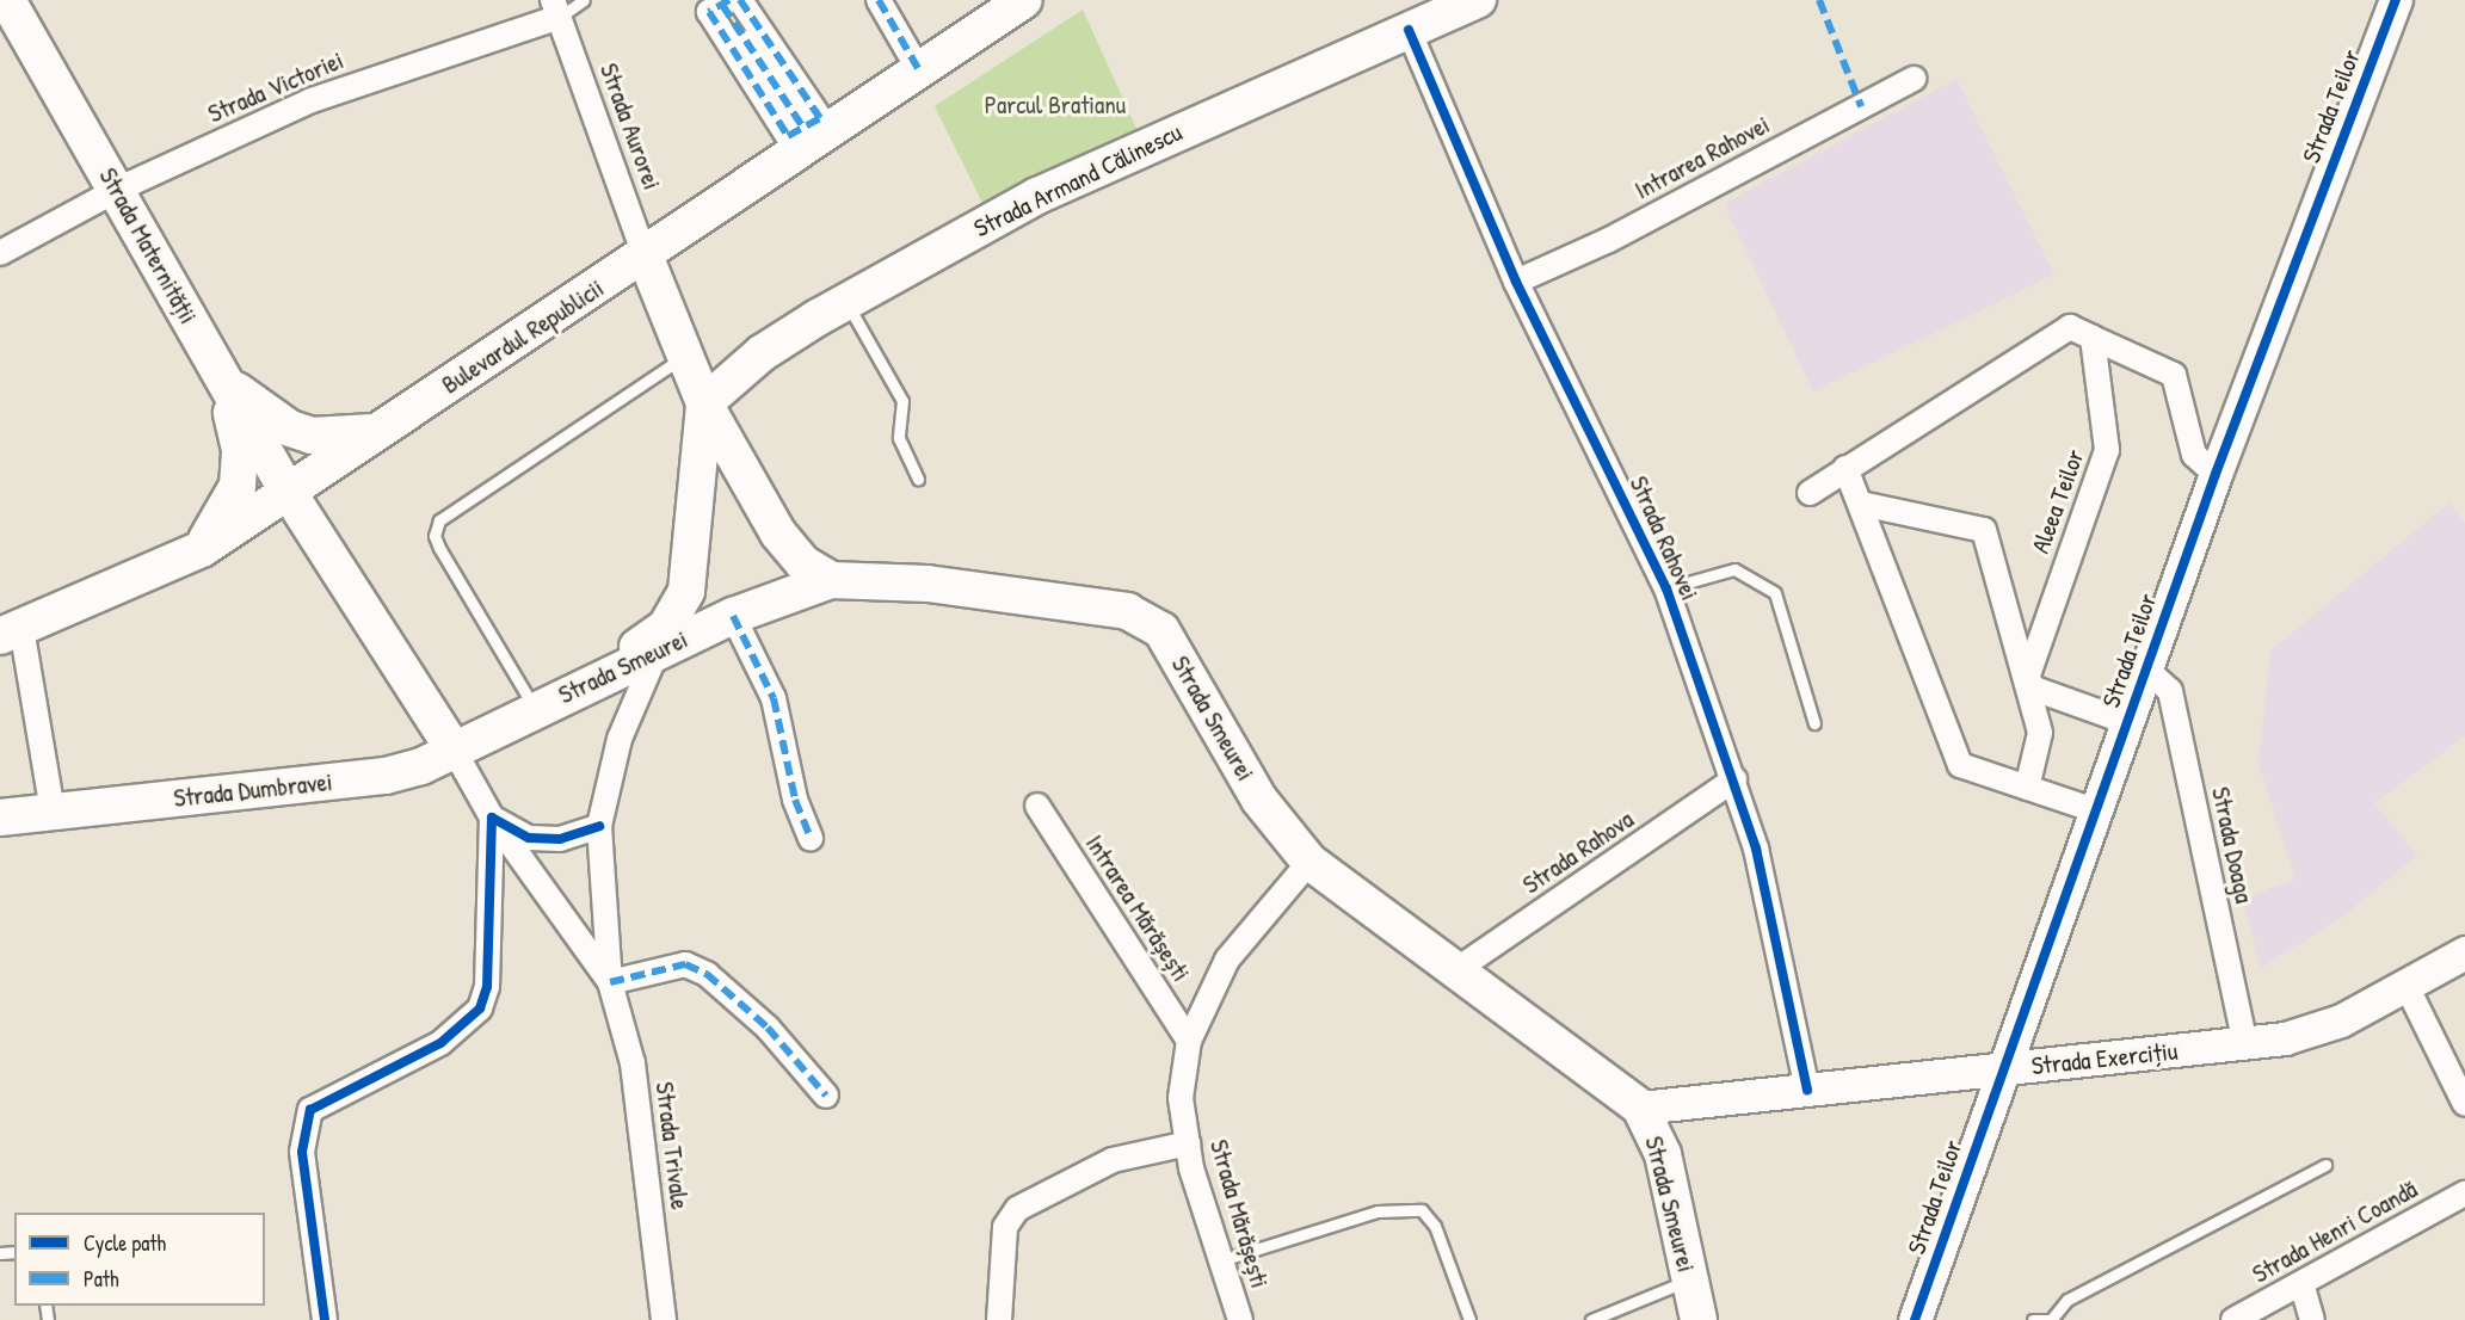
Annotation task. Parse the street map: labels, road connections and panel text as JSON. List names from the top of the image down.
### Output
{
  "streets": {
    "main road": [
      "Strada Armand Călinescu",
      "Strada Maternității",
      "Bulevardul Republicii",
      "Strada Smeurei",
      "Strada Dumbravei"
    ],
    "street": [
      "Strada Victoriei",
      "Strada Teilor",
      "Strada Aurorei",
      "Intrarea Rahovei",
      "Aleea Teilor",
      "Strada Rahovei",
      "Strada Doaga",
      "Strada Rahova",
      "Intrarea Mărășești",
      "Strada Exercițiu",
      "Strada Trivale",
      "Strada Mărășești",
      "Strada Henri Coandă"
    ]
  },
  "crossings": [
    ["Strada Victoriei", "Strada Aurorei"],
    ["Strada Victoriei", "Strada Maternității"],
    ["Strada Teilor", "Strada Doaga"],
    ["Strada Teilor", "Strada Exercițiu"],
    ["Strada Aurorei", "Bulevardul Republicii"],
    ["Intrarea Rahovei", "Strada Rahovei"],
    ["Strada Armand Călinescu", "Strada Rahovei"],
    ["Strada Maternității", "Bulevardul Republicii"],
    ["Strada Maternității", "Strada Dumbravei"],
    ["Strada Maternității", "Strada Trivale"],
    ["Strada Rahovei", "Strada Rahova"],
    ["Strada Rahovei", "Strada Exercițiu"],
    ["Strada Smeurei", "Strada Dumbravei"],
    ["Strada Smeurei", "Strada Rahova"],
    ["Strada Smeurei", "Strada Exercițiu"],
    ["Strada Smeurei", "Strada Trivale"],
    ["Strada Smeurei", "Strada Mărășești"],
    ["Strada Dumbravei", "Strada Trivale"],
    ["Strada Doaga", "Strada Exercițiu"],
    ["Intrarea Mărășești", "Strada Mărășești"]
  ],
  "parks": ["Parcul Bratianu"],
  "legend": ["Cycle path", "Path"]
}
